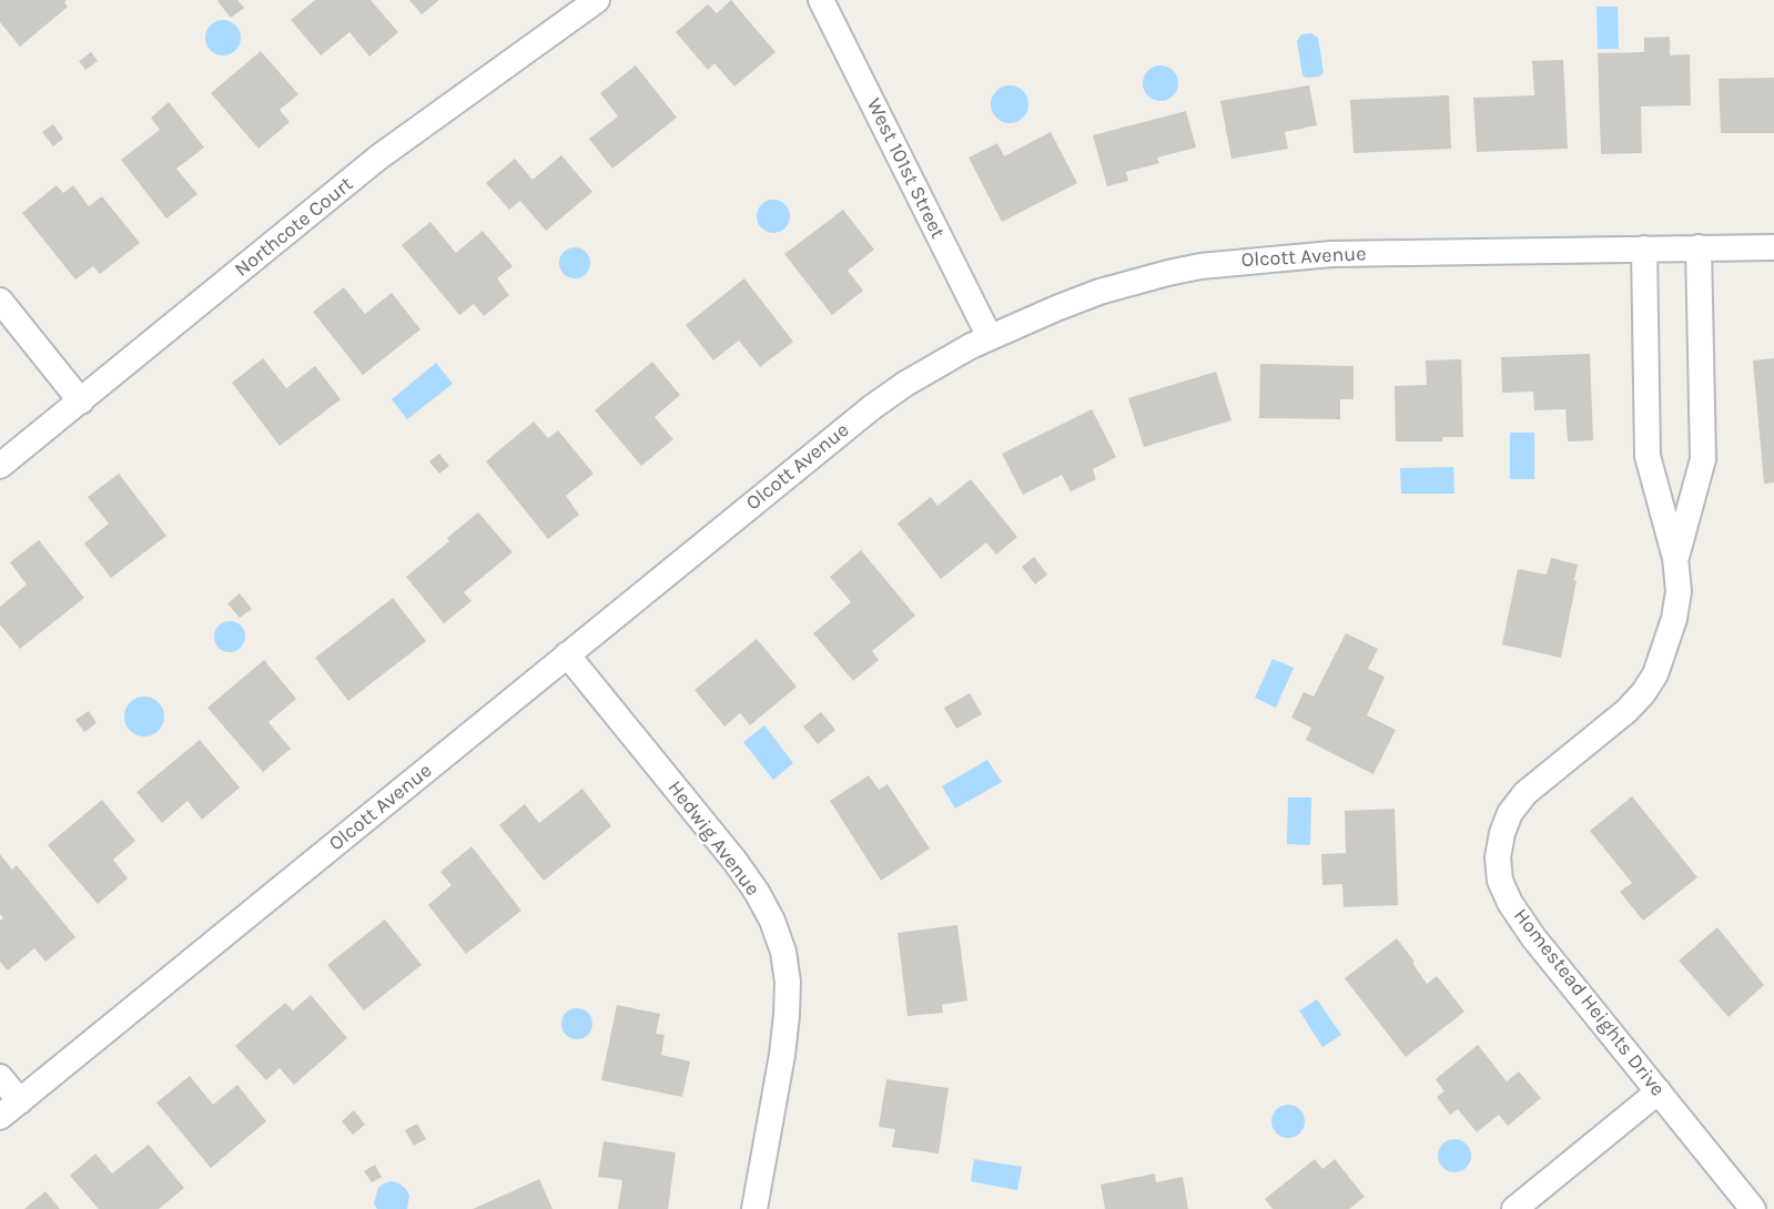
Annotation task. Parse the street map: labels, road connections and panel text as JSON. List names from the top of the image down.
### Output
{
  "streets": {
    "street": [
      "West 101st Street",
      "Northcote Court",
      "Olcott Avenue",
      "Hedwig Avenue",
      "Homestead Heights Drive"
    ]
  },
  "crossings": [
    ["West 101st Street", "Olcott Avenue"],
    ["Olcott Avenue", "Hedwig Avenue"],
    ["Olcott Avenue", "Homestead Heights Drive"]
  ]
}
